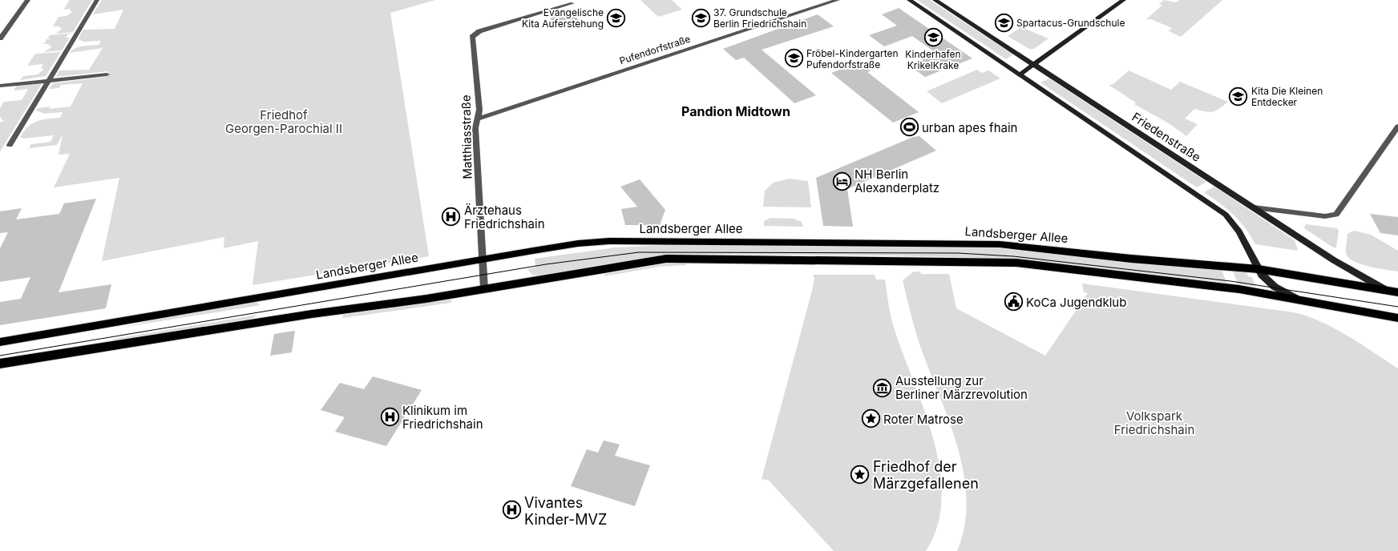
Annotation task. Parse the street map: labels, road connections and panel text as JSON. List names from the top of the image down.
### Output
{
  "streets": {
    "main road": ["Landsberger Allee"],
    "street": ["Pufendorfstraße", "Matthiasstraße", "Friedenstraße"]
  },
  "crossings": [
    ["Pufendorfstraße", "Matthiasstraße"],
    ["Matthiasstraße", "Landsberger Allee"],
    ["Friedenstraße", "Landsberger Allee"]
  ],
  "districts": ["Pandion Midtown"],
  "parks": ["Friedhof Georgen-Parochial II", "Volkspark Friedrichshain"],
  "places": {
    "school or university": [
      "Evangelische Kita Auferstehung",
      "37. Grundschule Berlin Friedrichshain",
      "Spartacus-Grundschule",
      "Kinderhafen KrikelKrake",
      "Fröbel-Kindergarten Pufendorfstraße",
      "Kita Die Kleinen Entdecker"
    ],
    "sports": ["urban apes fhain"],
    "hotel": ["NH Berlin Alexanderplatz"],
    "hospital": ["Ärztehaus Friedrichshain", "Klinikum im Friedrichshain", "Vivantes Kinder-MVZ"],
    "public building": ["KoCa Jugendklub"],
    "museum": ["Ausstellung zur Berliner Märzrevolution"],
    "place": ["Roter Matrose", "Friedhof der Märzgefallenen"]
  }
}
